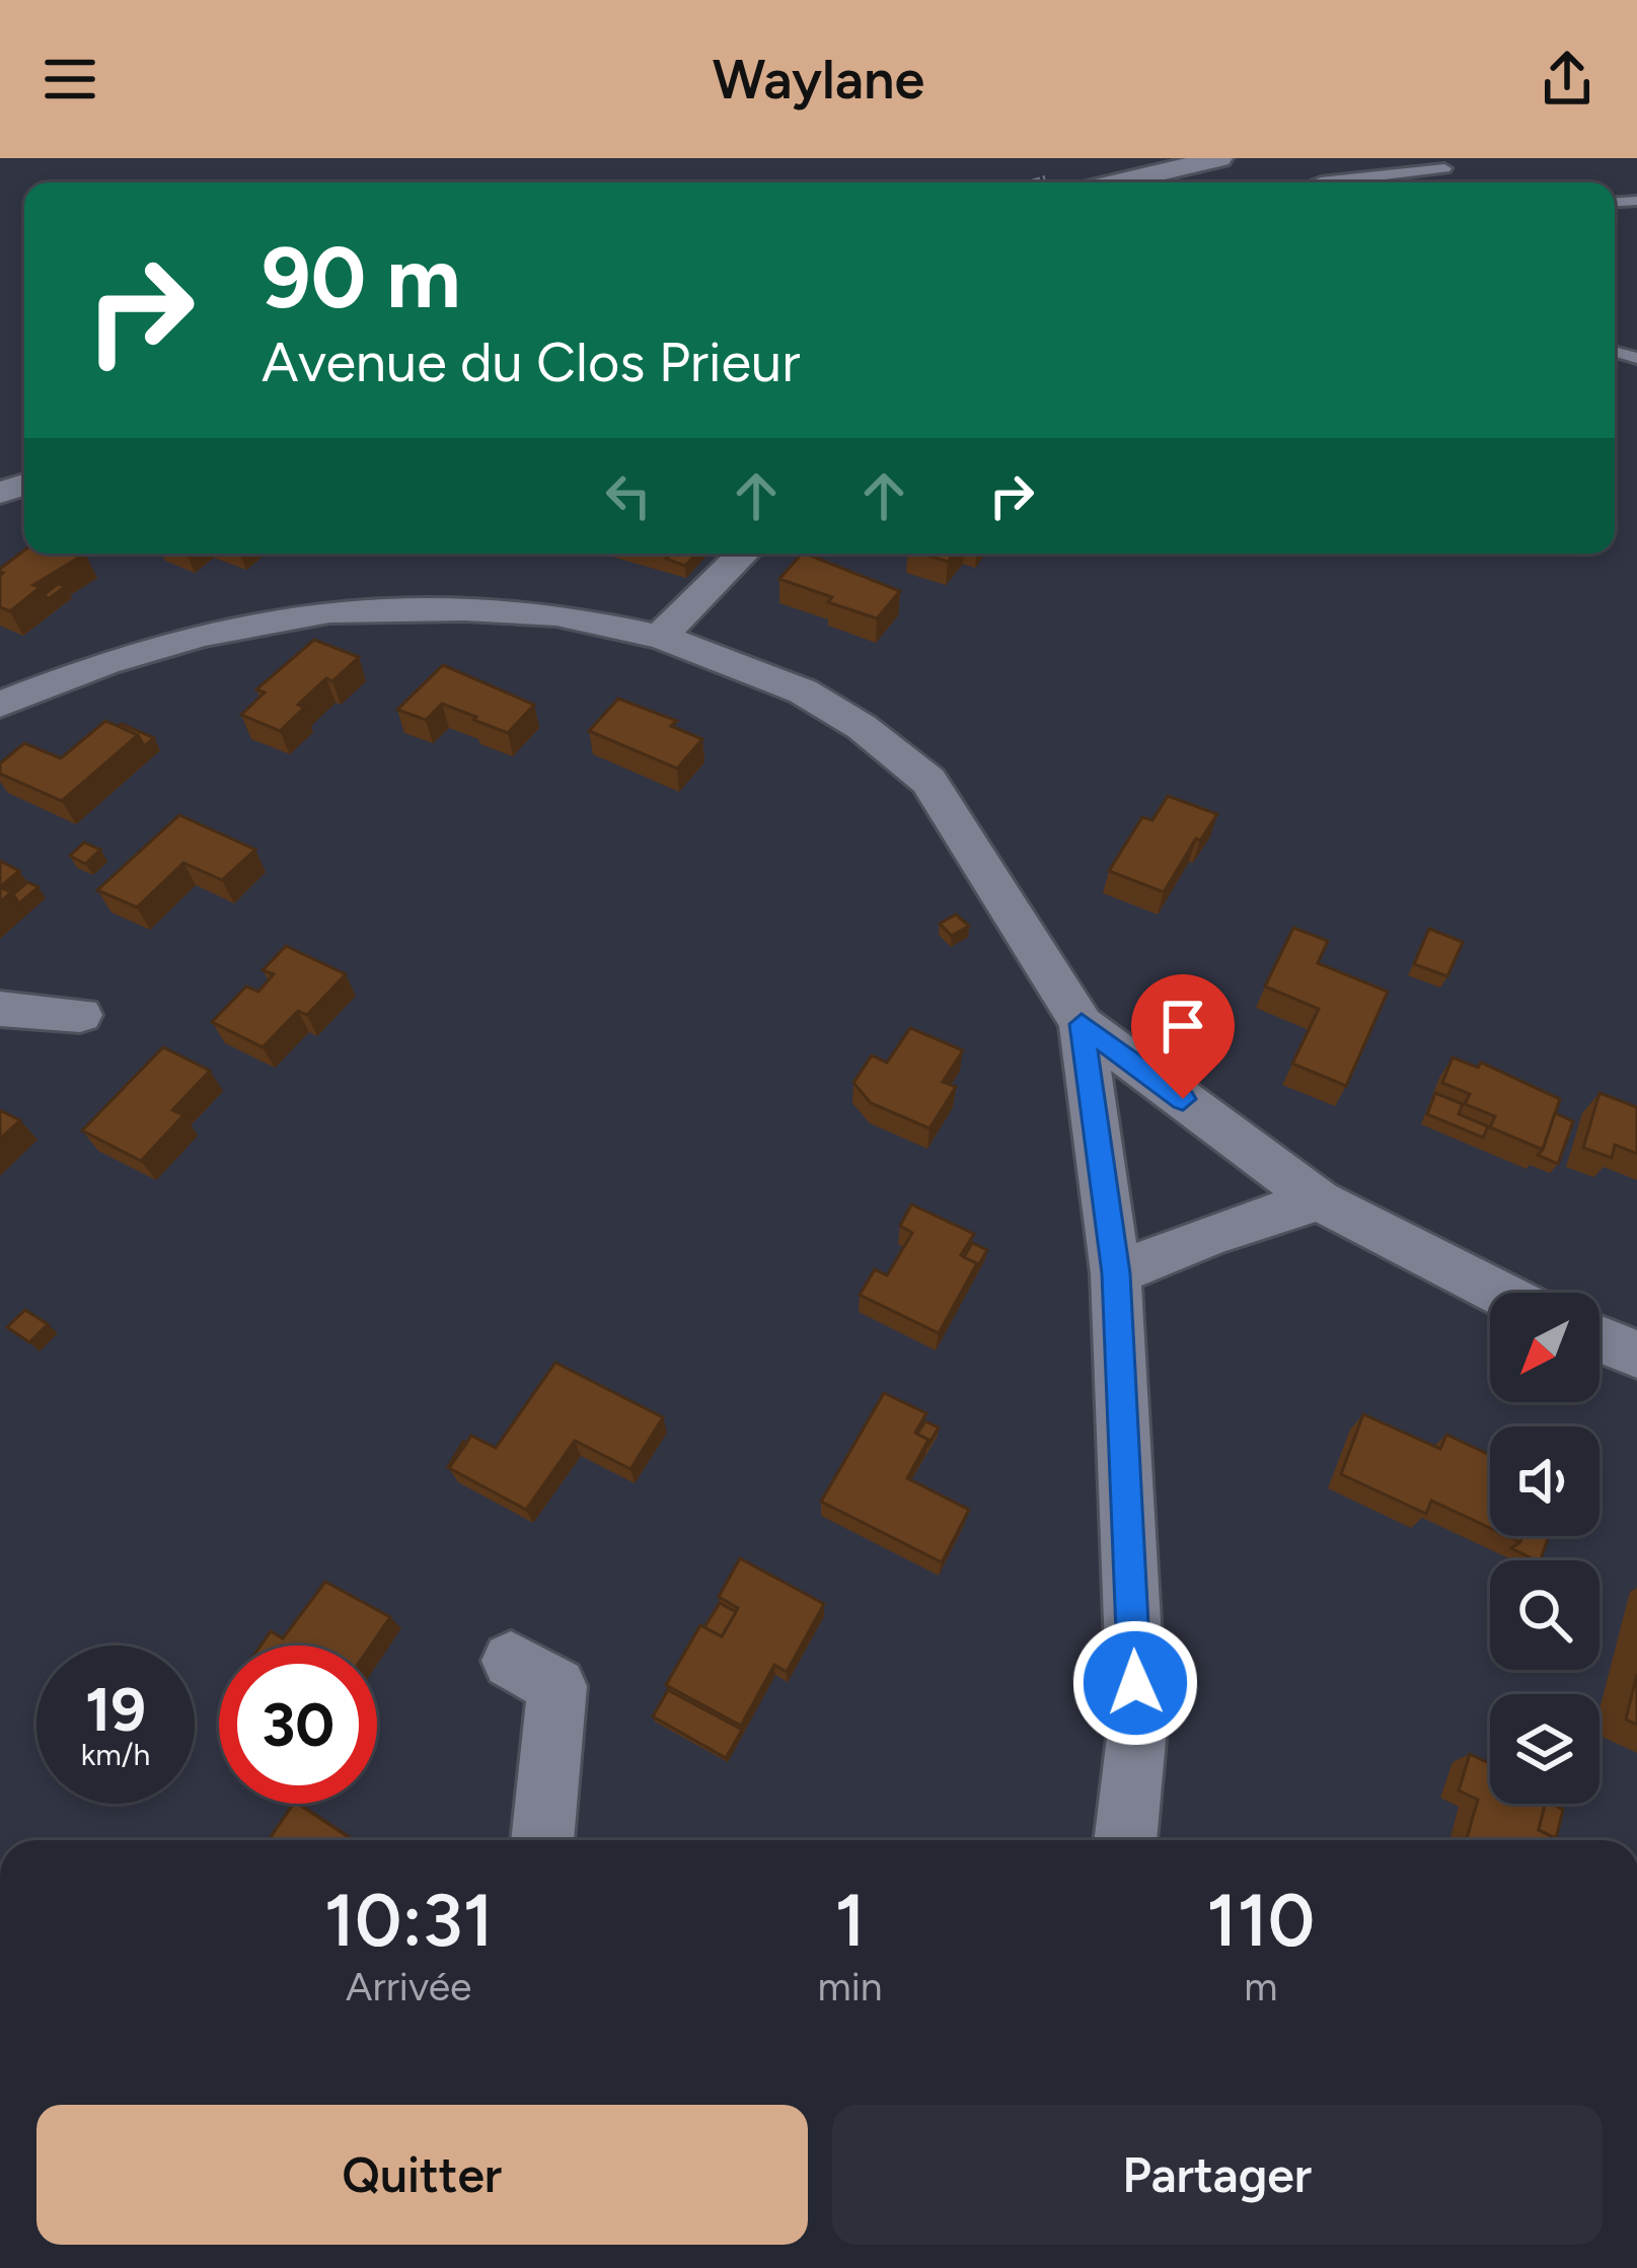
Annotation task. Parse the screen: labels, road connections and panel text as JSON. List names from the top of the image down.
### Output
{
  "north": "bottom left",
  "page": {
    "header": "Waylane",
    "turn": ["90 m", "Avenue du Clos Prieur"],
    "speed": "19 km/h",
    "limit": "30",
    "eta": [
      "10:31",
      "Arrivée",
      "1",
      "min",
      "110",
      "m"
    ],
    "buttons": ["Quitter", "Partager"]
  }
}
